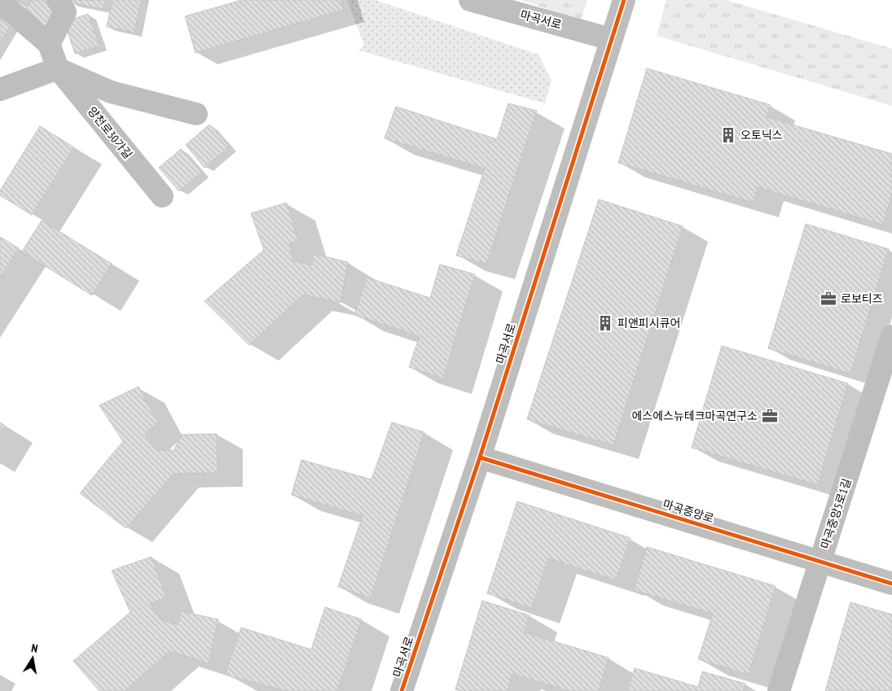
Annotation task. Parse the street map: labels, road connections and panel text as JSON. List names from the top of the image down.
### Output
{
  "streets": {
    "street": [
      "마곡서로",
      "양천로30가길",
      "마곡중앙로",
      "마곡중앙5로1길"
    ]
  },
  "crossings": [
    ["마곡서로", "마곡중앙로"],
    ["마곡중앙로", "마곡중앙5로1길"]
  ],
  "places": {
    "building": ["오토닉스", "피앤피시큐어"],
    "office": ["로보티즈", "에스에스뉴테크마곡연구소"]
  },
  "north": "top"
}
